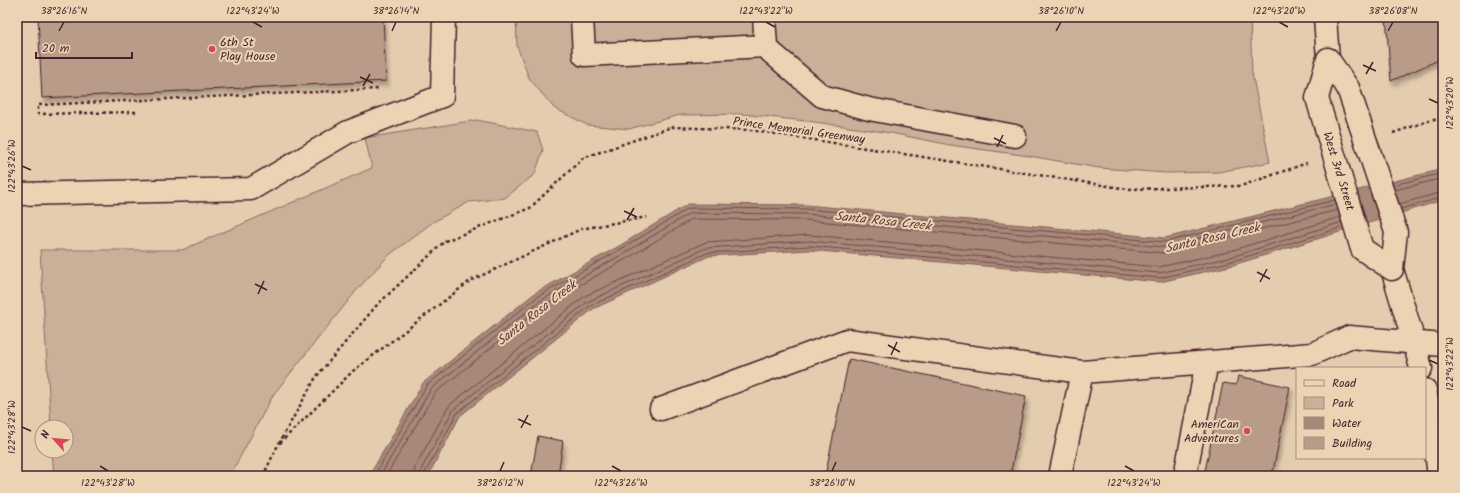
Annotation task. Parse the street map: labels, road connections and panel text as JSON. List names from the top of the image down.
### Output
{
  "streets": {
    "main road": ["West 3rd Street"],
    "path": ["Prince Memorial Greenway"]
  },
  "water": ["Santa Rosa Creek"],
  "places": ["6th St Play House", "AmeriCan Adventures"],
  "legend": [
    "Road",
    "Park",
    "Water",
    "Building"
  ],
  "scale_bar": "20 m",
  "north": "top left",
  "coordinates": [
    "38°26'16\"N",
    "122°43'24\"W",
    "38°26'14\"N",
    "122°43'22\"W",
    "38°26'10\"N",
    "122°43'20\"W",
    "38°26'08\"N",
    "122°43'26\"W",
    "122°43'28\"W",
    "38°26'12\"N"
  ]
}
